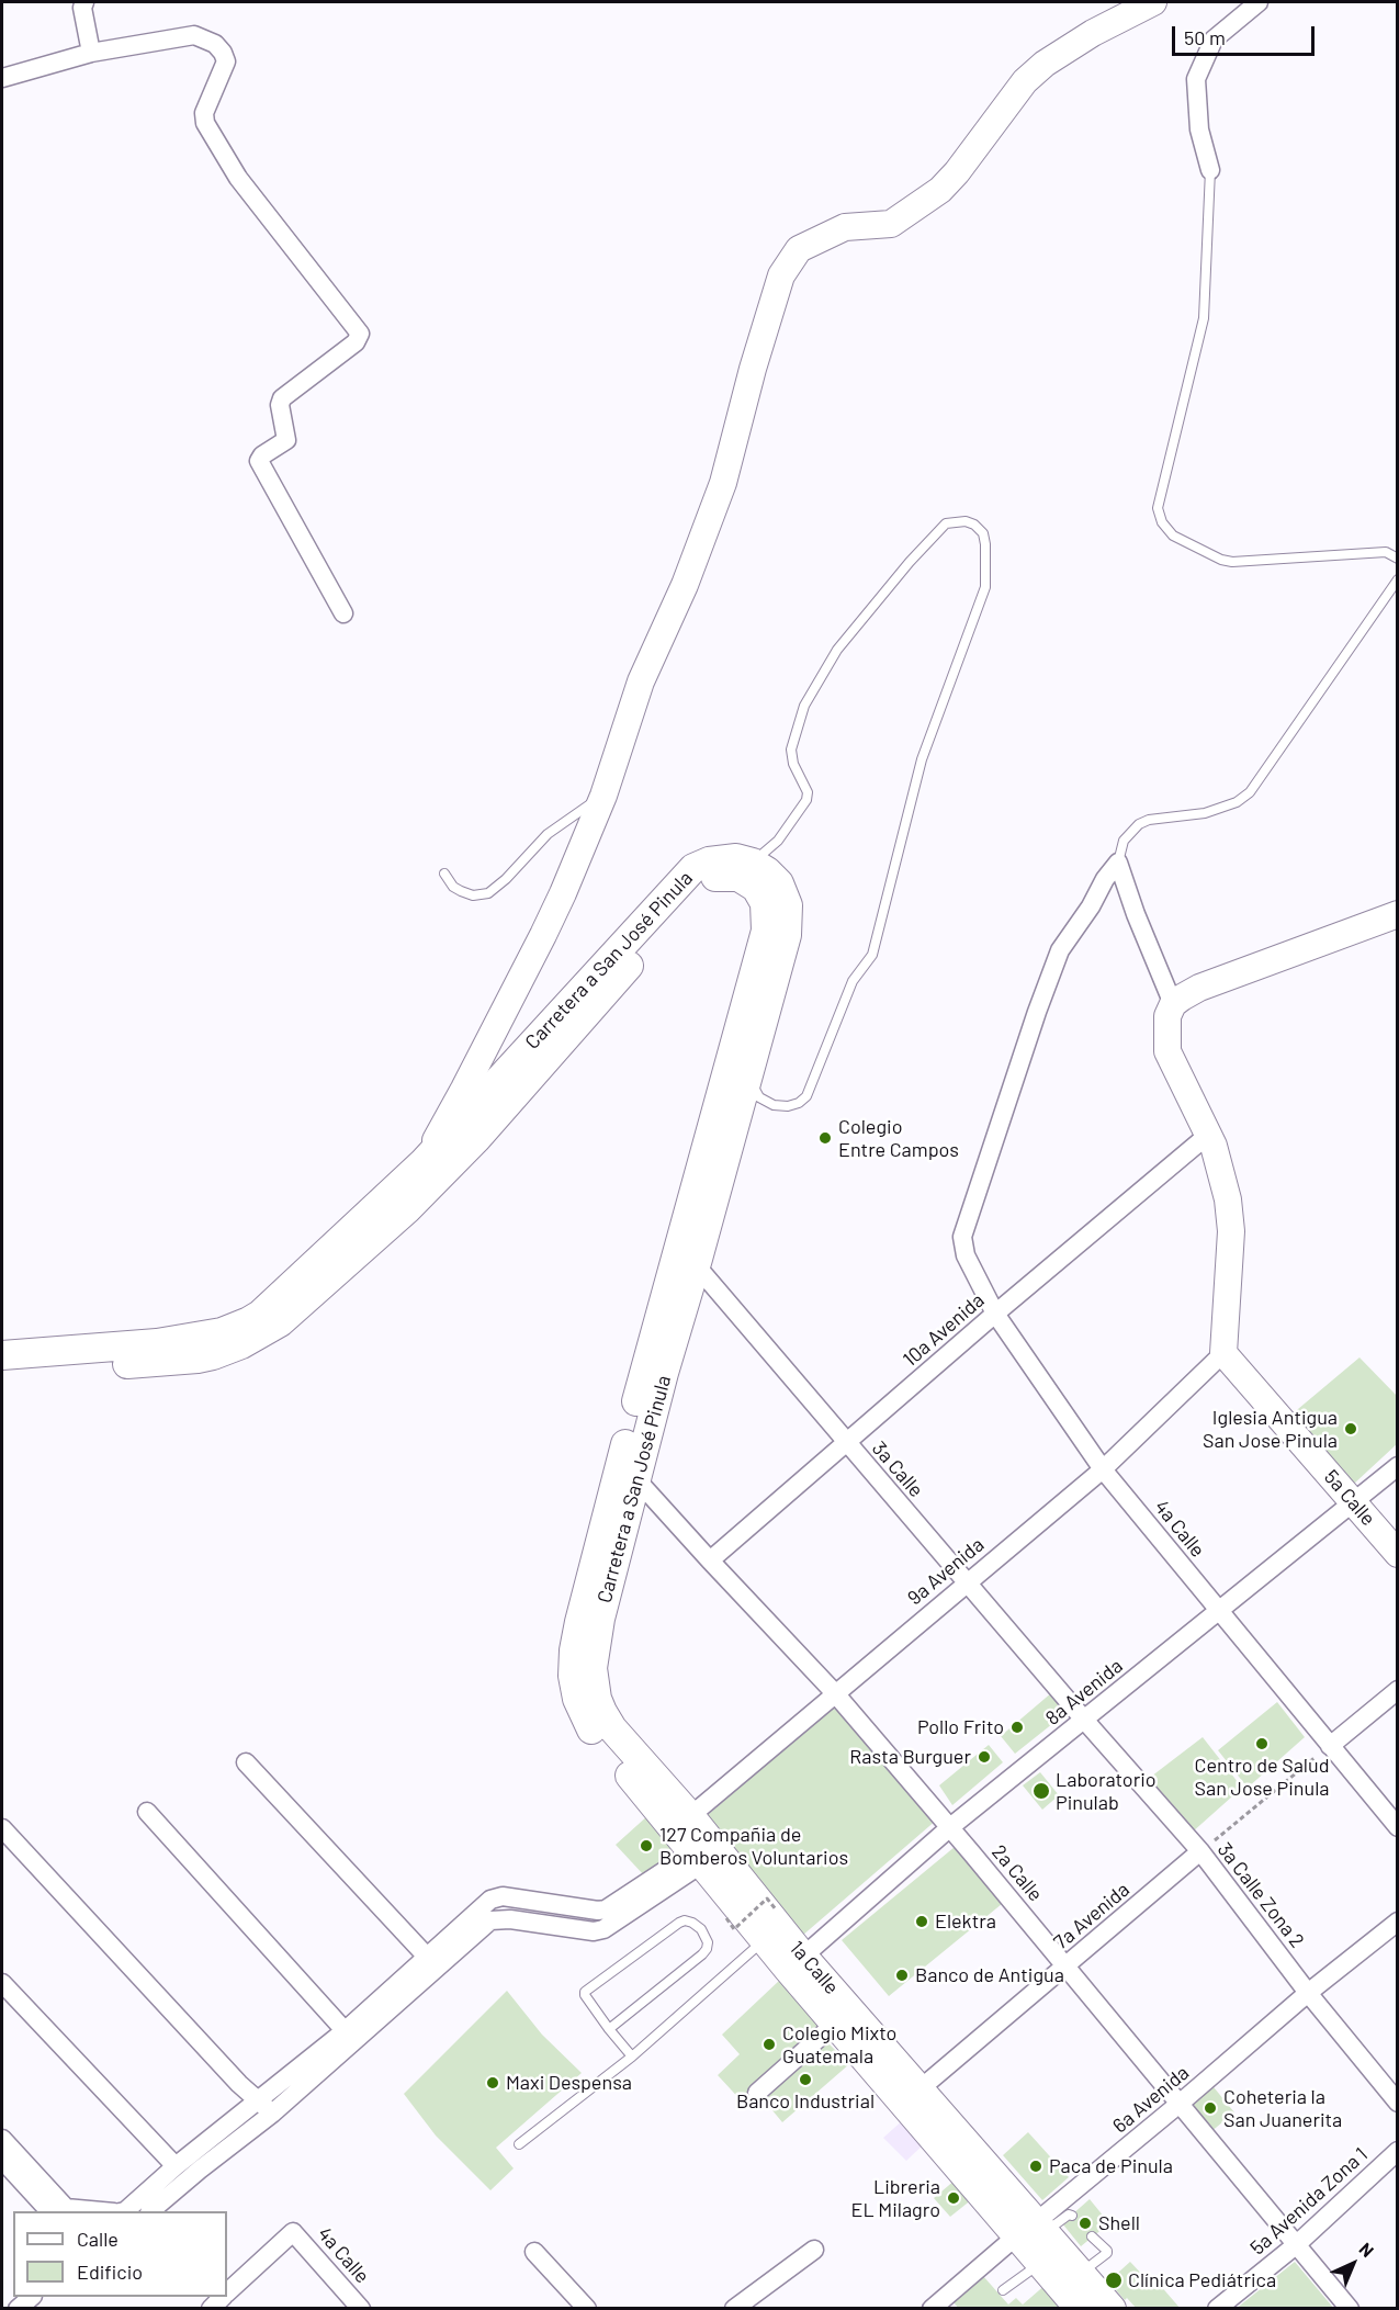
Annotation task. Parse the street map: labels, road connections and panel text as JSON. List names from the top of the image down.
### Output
{
  "streets": {
    "main road": ["Carretera a San José Pinula", "1a Calle"],
    "street": [
      "10a Avenida",
      "3a Calle",
      "5a Calle",
      "4a Calle",
      "9a Avenida",
      "8a Avenida",
      "2a Calle",
      "3a Calle Zona 2",
      "7a Avenida",
      "6a Avenida",
      "5a Avenida Zona 1"
    ]
  },
  "crossings": [
    ["Carretera a San José Pinula", "3a Calle"],
    ["Carretera a San José Pinula", "2a Calle"],
    ["Carretera a San José Pinula", "1a Calle"],
    ["10a Avenida", "3a Calle"],
    ["10a Avenida", "4a Calle"],
    ["10a Avenida", "2a Calle"],
    ["3a Calle", "9a Avenida"],
    ["3a Calle", "8a Avenida"],
    ["3a Calle", "3a Calle Zona 2"],
    ["5a Calle", "9a Avenida"],
    ["5a Calle", "8a Avenida"],
    ["4a Calle", "9a Avenida"],
    ["4a Calle", "8a Avenida"],
    ["9a Avenida", "2a Calle"],
    ["9a Avenida", "1a Calle"],
    ["8a Avenida", "2a Calle"],
    ["8a Avenida", "3a Calle Zona 2"],
    ["8a Avenida", "1a Calle"],
    ["2a Calle", "7a Avenida"],
    ["2a Calle", "6a Avenida"],
    ["2a Calle", "5a Avenida Zona 1"],
    ["3a Calle Zona 2", "7a Avenida"],
    ["3a Calle Zona 2", "6a Avenida"],
    ["7a Avenida", "1a Calle"],
    ["1a Calle", "6a Avenida"]
  ],
  "places": [
    "Colegio Entre Campos",
    "Iglesia Antigua San Jose Pinula",
    "Pollo Frito",
    "Centro de Salud San Jose Pinula",
    "Rasta Burguer",
    "Laboratorio Pinulab",
    "127 Compañia de Bomberos Voluntarios",
    "Elektra",
    "Banco de Antigua",
    "Colegio Mixto Guatemala",
    "Banco Industrial",
    "Maxi Despensa",
    "Coheteria la San Juanerita",
    "Paca de Pinula",
    "Libreria EL Milagro",
    "Shell",
    "Clínica Pediátrica"
  ],
  "legend": ["Calle", "Edificio"],
  "scale_bar": "50 m",
  "north": "top right"
}
